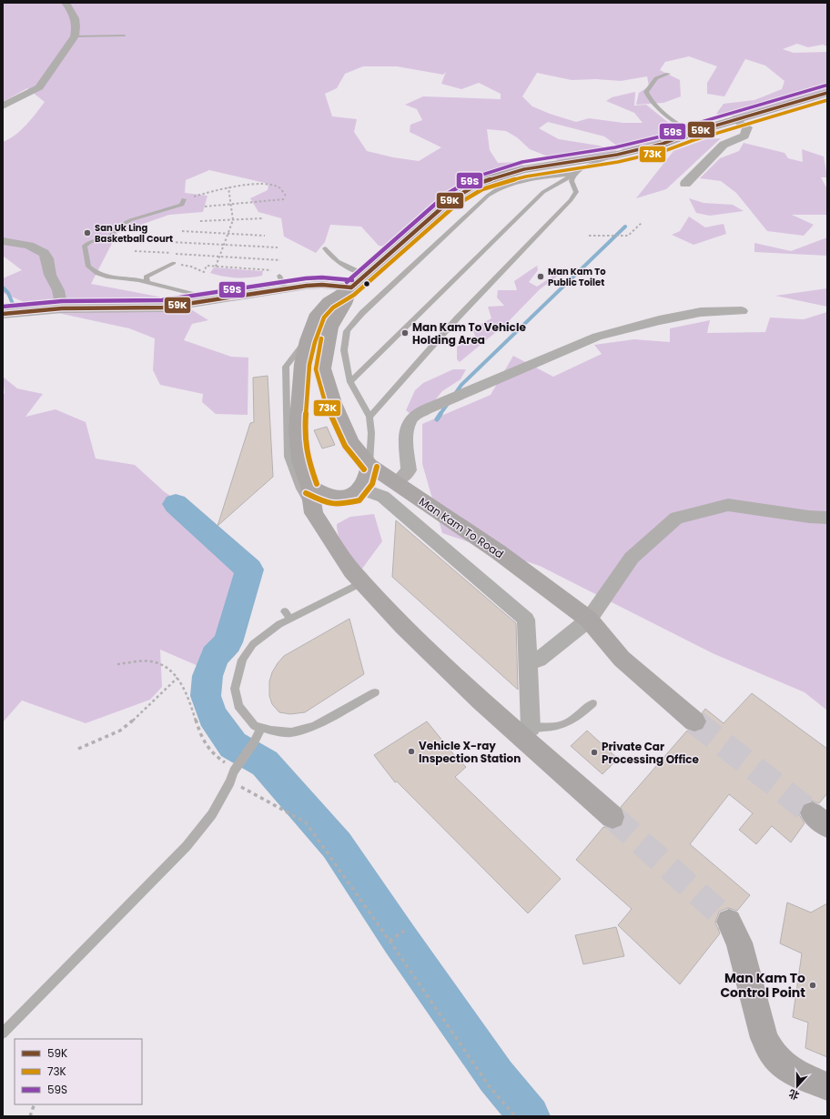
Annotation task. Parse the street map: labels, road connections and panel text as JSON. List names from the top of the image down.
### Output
{
  "streets": {
    "main road": ["Man Kam To Road"]
  },
  "places": [
    "San Uk Ling Basketball Court",
    "Man Kam To Public Toilet",
    "Man Kam To Vehicle Holding Area",
    "Vehicle X-ray Inspection Station",
    "Private Car Processing Office",
    "Man Kam To Control Point"
  ],
  "lines": ["transit line 59S", "transit line 59K", "transit line 73K"],
  "legend": ["59K", "73K", "59S"],
  "north": "bottom"
}
